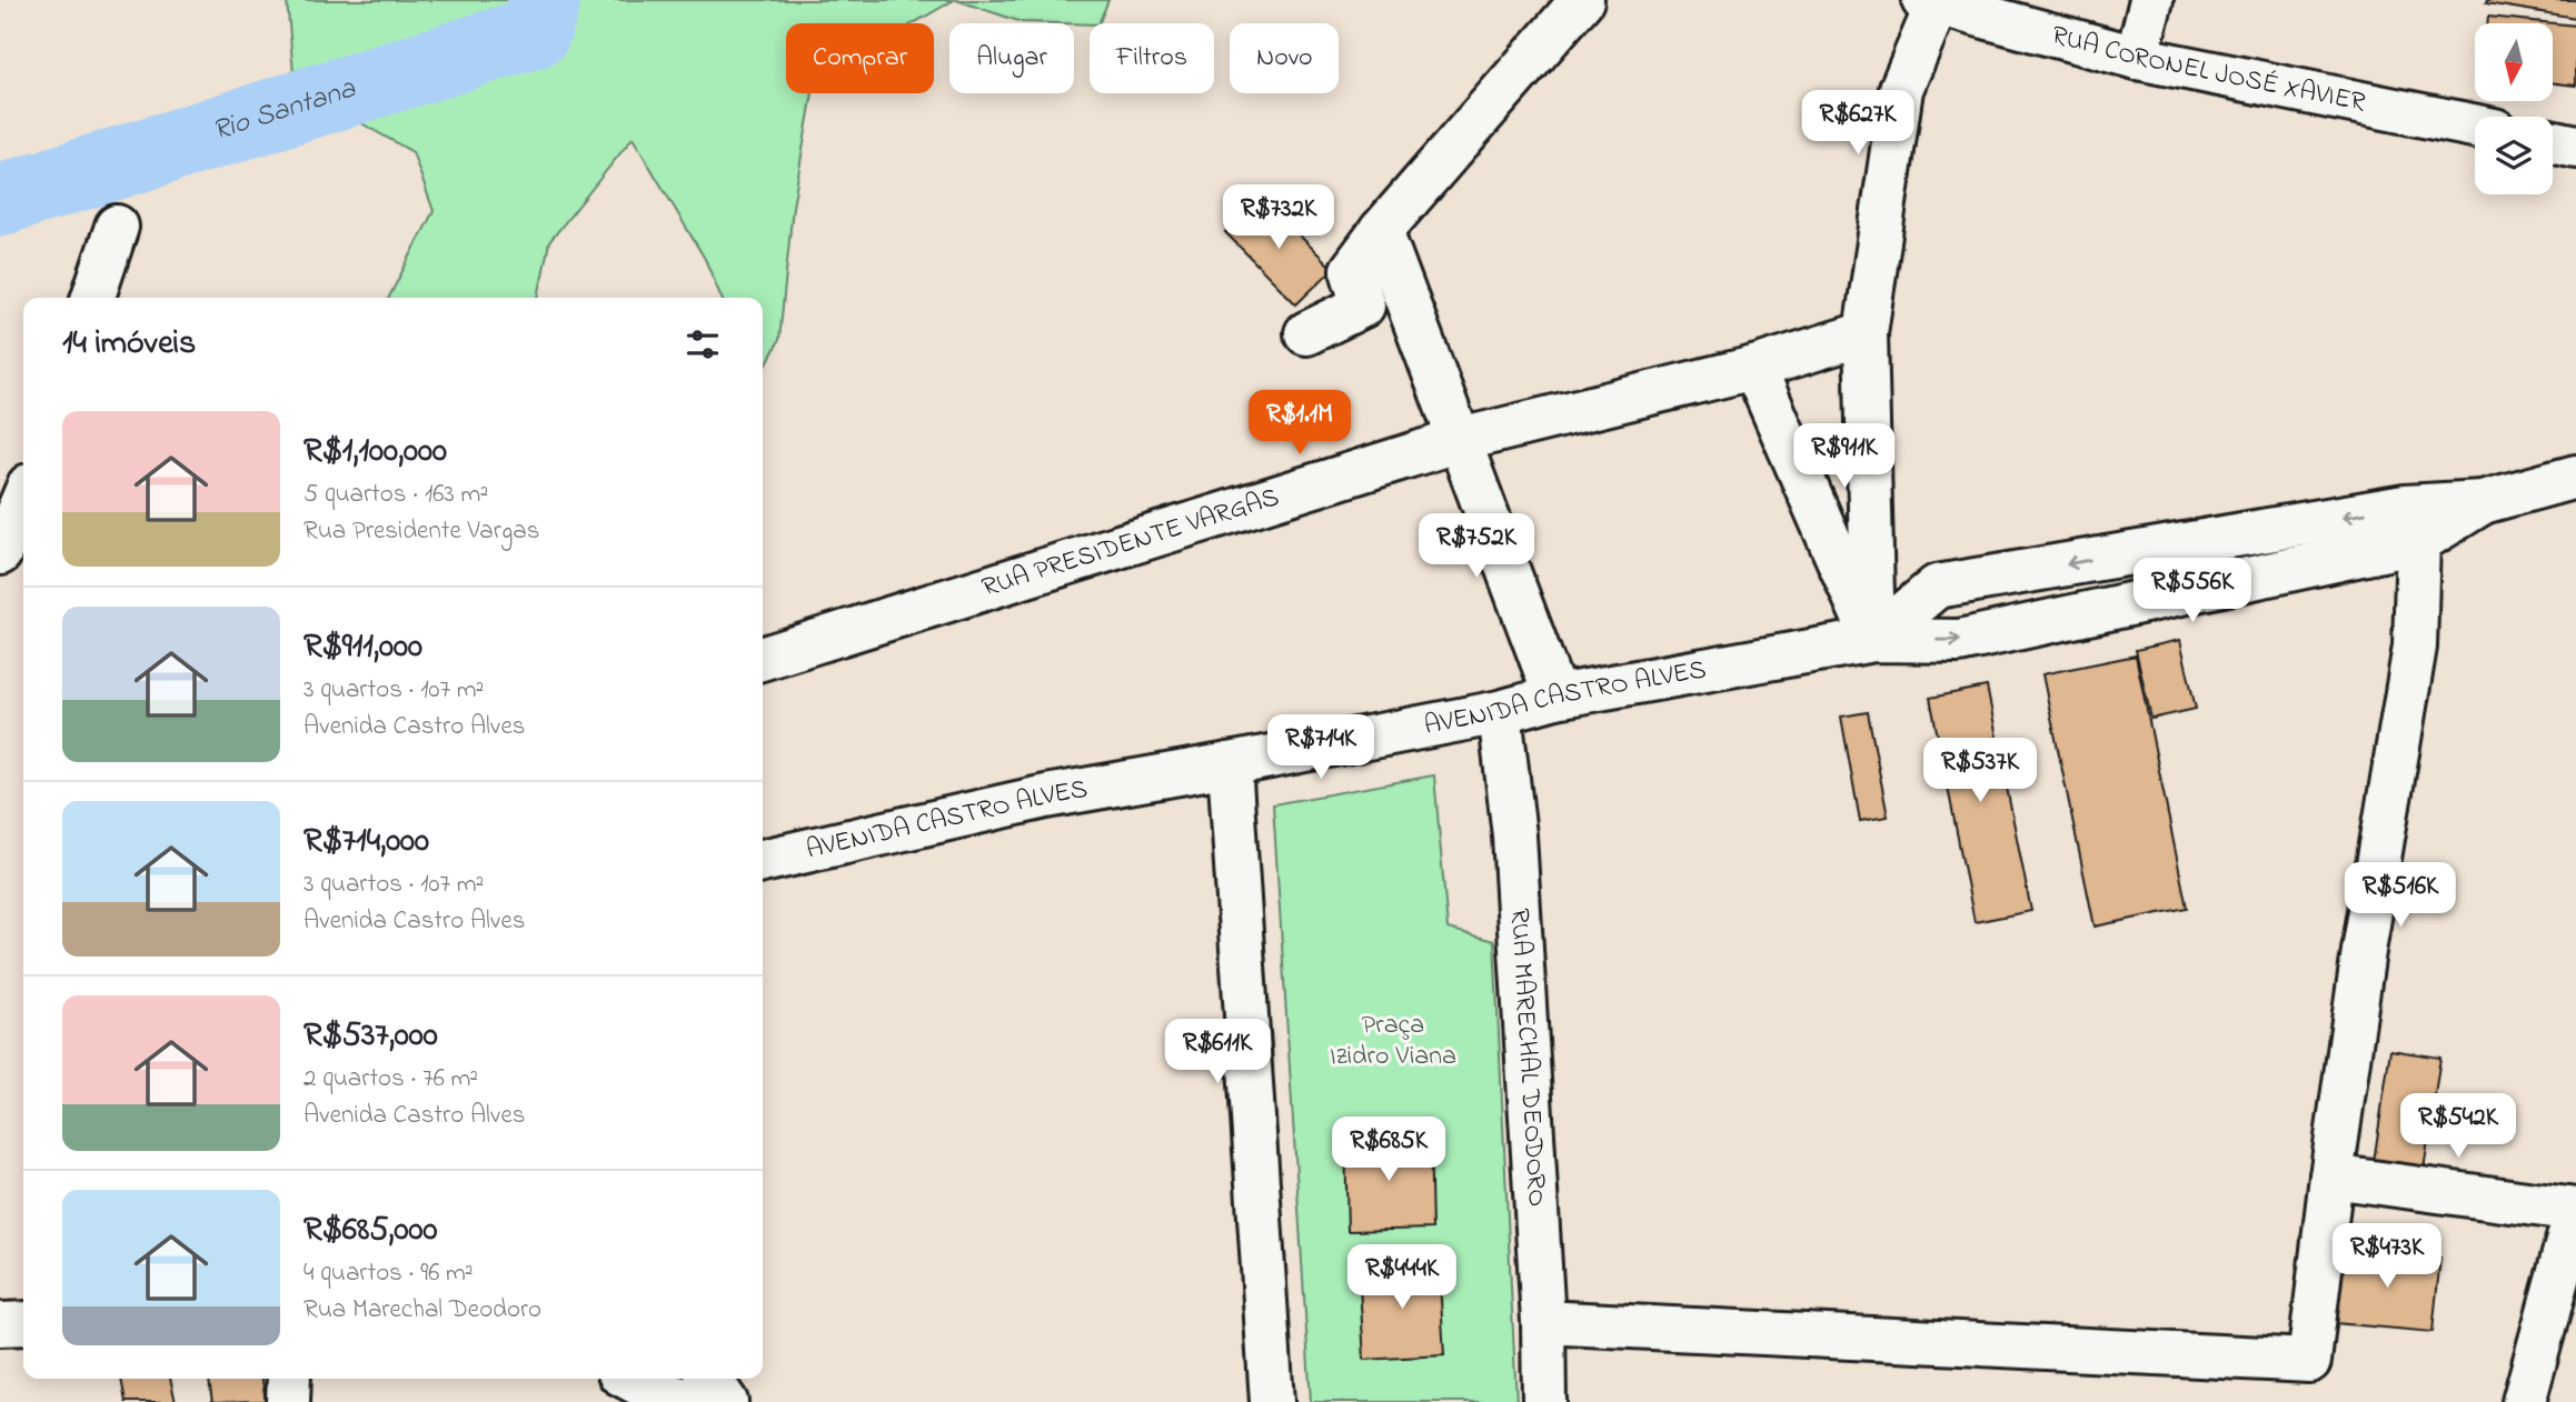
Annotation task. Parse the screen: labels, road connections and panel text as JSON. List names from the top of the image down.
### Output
{
  "streets": {
    "street": [
      "RUA CORONEL JOSÉ XAVIER",
      "RUA PRESIDENTE VARGAS",
      "AVENIDA CASTRO ALVES",
      "RUA MARECHAL DEODORO"
    ]
  },
  "crossings": [
    ["AVENIDA CASTRO ALVES", "RUA MARECHAL DEODORO"]
  ],
  "water": ["Rio Santana"],
  "parks": ["Praça Izidro Viana"],
  "north": "bottom",
  "page": {
    "chip": [
      "Comprar",
      "Alugar",
      "Filtros",
      "Novo"
    ],
    "price": [
      "R$627K",
      "R$732K",
      "R$1.1M",
      "R$911K",
      "R$752K",
      "R$556K",
      "R$714K",
      "R$537K",
      "R$516K",
      "R$611K",
      "R$542K",
      "R$685K",
      "R$473K",
      "R$444K"
    ],
    "heading": "14 imóveis",
    "list": [
      {
        "name": "R$1,100,000",
        "note": "5 quartos · 163 m² · Rua Presidente Vargas"
      },
      {
        "name": "R$911,000",
        "note": "3 quartos · 107 m² · Avenida Castro Alves"
      },
      {
        "name": "R$714,000",
        "note": "3 quartos · 107 m² · Avenida Castro Alves"
      },
      {
        "name": "R$537,000",
        "note": "2 quartos · 76 m² · Avenida Castro Alves"
      },
      {
        "name": "R$685,000",
        "note": "4 quartos · 96 m² · Rua Marechal Deodoro"
      }
    ]
  }
}
